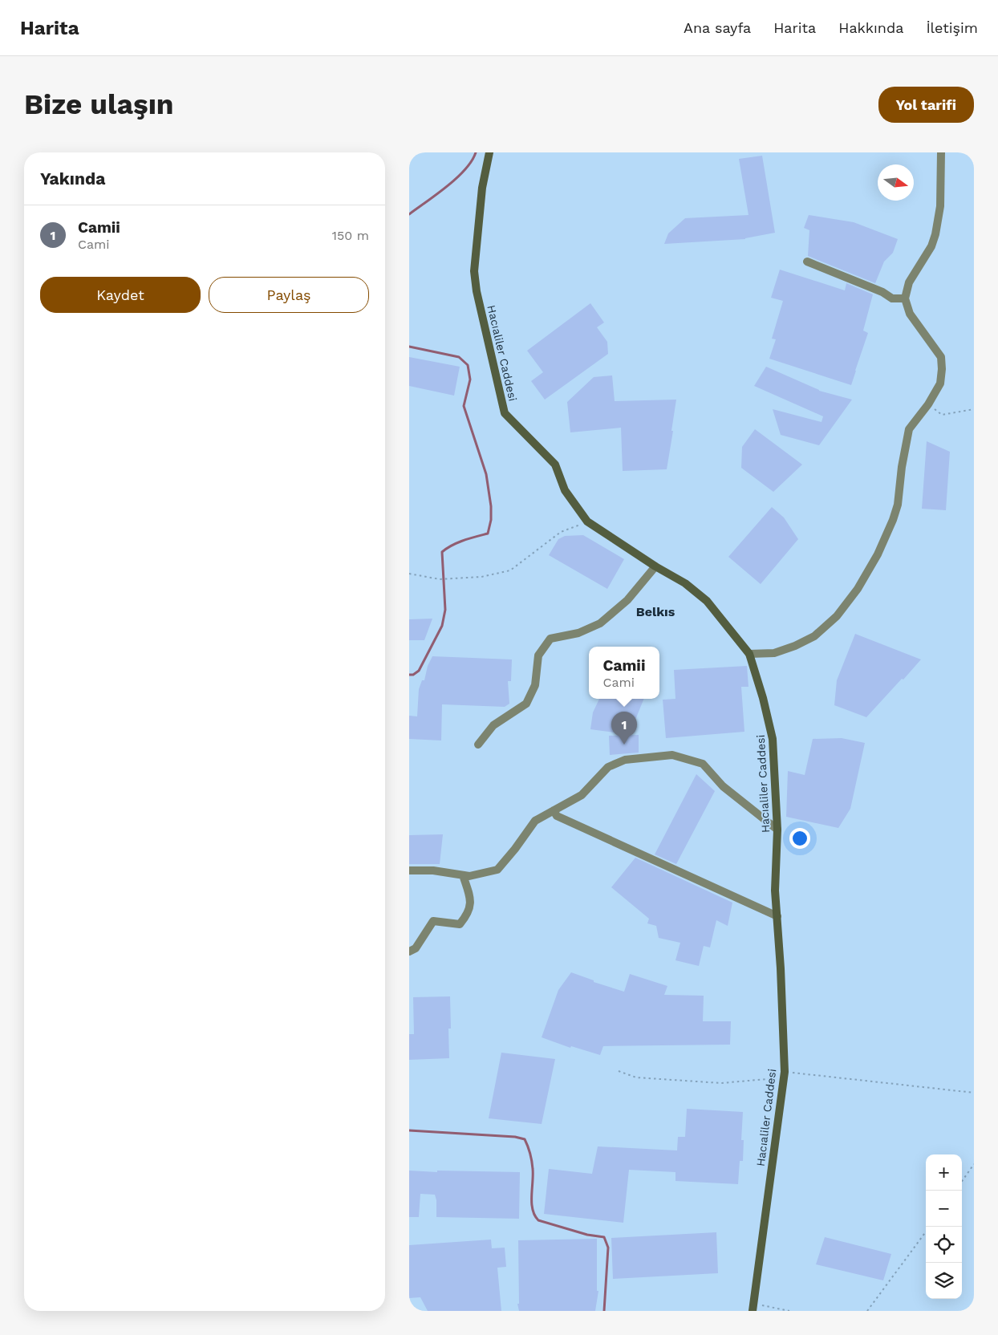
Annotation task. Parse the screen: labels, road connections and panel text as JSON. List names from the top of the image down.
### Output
{
  "streets": {
    "street": ["Hacıaliler Caddesi"]
  },
  "districts": ["Belkıs"],
  "north": "right",
  "page": {
    "header": "Harita",
    "nav": [
      "Ana sayfa",
      "Harita",
      "Hakkında",
      "İletişim"
    ],
    "buttons": [
      "Yol tarifi",
      ["Kaydet", "Paylaş"]
    ],
    "title": "Bize ulaşın",
    "heading": "Yakında",
    "list": [
      {
        "mark": "1",
        "name": "Camii",
        "note": "Cami",
        "value": "150 m"
      }
    ],
    "popup": ["Camii", "Cami"],
    "pins": "1",
    "map_buttons": ["+", "−"]
  }
}
